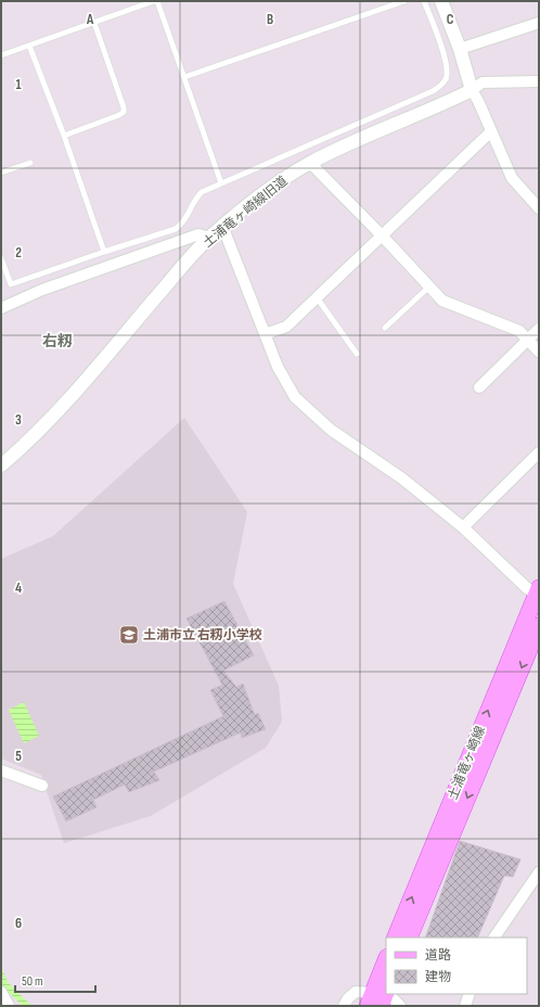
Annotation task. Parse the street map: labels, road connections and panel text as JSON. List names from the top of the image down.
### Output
{
  "streets": {
    "main road": ["土浦竜ヶ崎線"],
    "street": ["土浦竜ヶ崎線旧道"]
  },
  "districts": ["右籾"],
  "places": {
    "school or university": ["土浦市立 右籾小学校"]
  },
  "legend": ["道路", "建物"],
  "scale_bar": "50 m",
  "grid": {
    "columns": ["A", "B", "C"],
    "rows": [
      "1",
      "2",
      "3",
      "4",
      "5",
      "6"
    ]
  }
}
